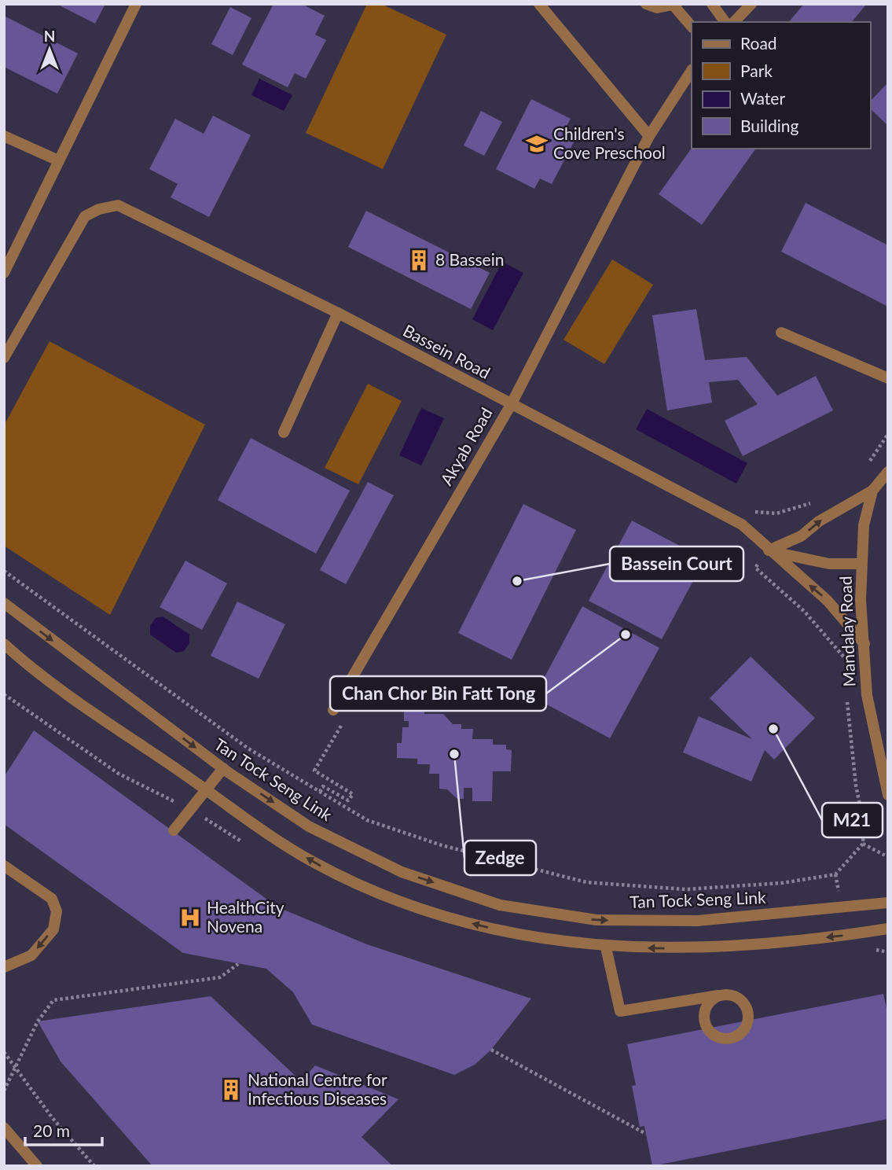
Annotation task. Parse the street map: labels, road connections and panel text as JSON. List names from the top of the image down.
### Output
{
  "streets": {
    "street": [
      "Bassein Road",
      "Akyab Road",
      "Mandalay Road",
      "Tan Tock Seng Link"
    ]
  },
  "crossings": [
    ["Bassein Road", "Akyab Road"],
    ["Bassein Road", "Mandalay Road"]
  ],
  "places": {
    "school or university": ["Children's Cove Preschool"],
    "building": ["8 Bassein", "National Centre for Infectious Diseases"],
    "other": [
      "Bassein Court",
      "Chan Chor Bin Fatt Tong",
      "M21",
      "Zedge"
    ],
    "hospital": ["HealthCity Novena"]
  },
  "legend": [
    "Road",
    "Park",
    "Water",
    "Building"
  ],
  "scale_bar": "20 m",
  "north": "top"
}
